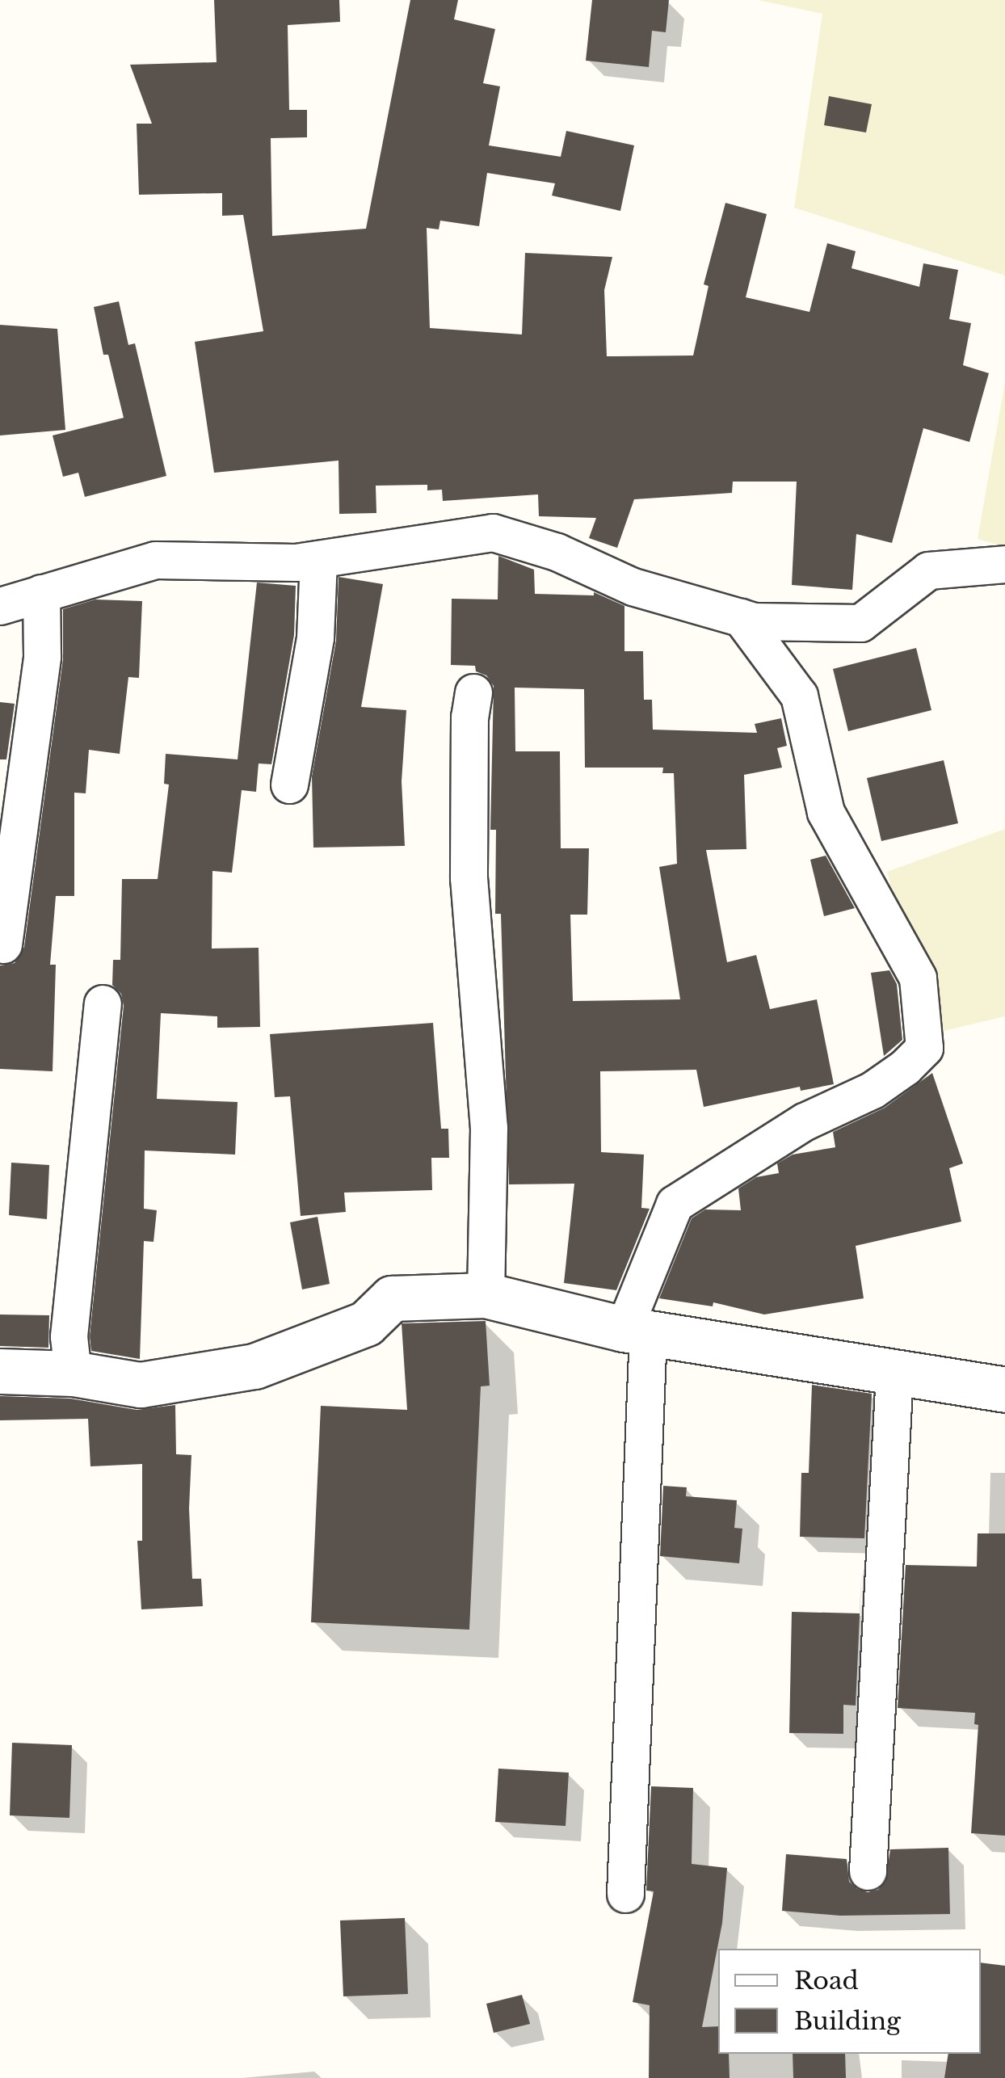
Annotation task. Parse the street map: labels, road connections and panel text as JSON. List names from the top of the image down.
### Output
{
  "legend": ["Road", "Building"]
}
